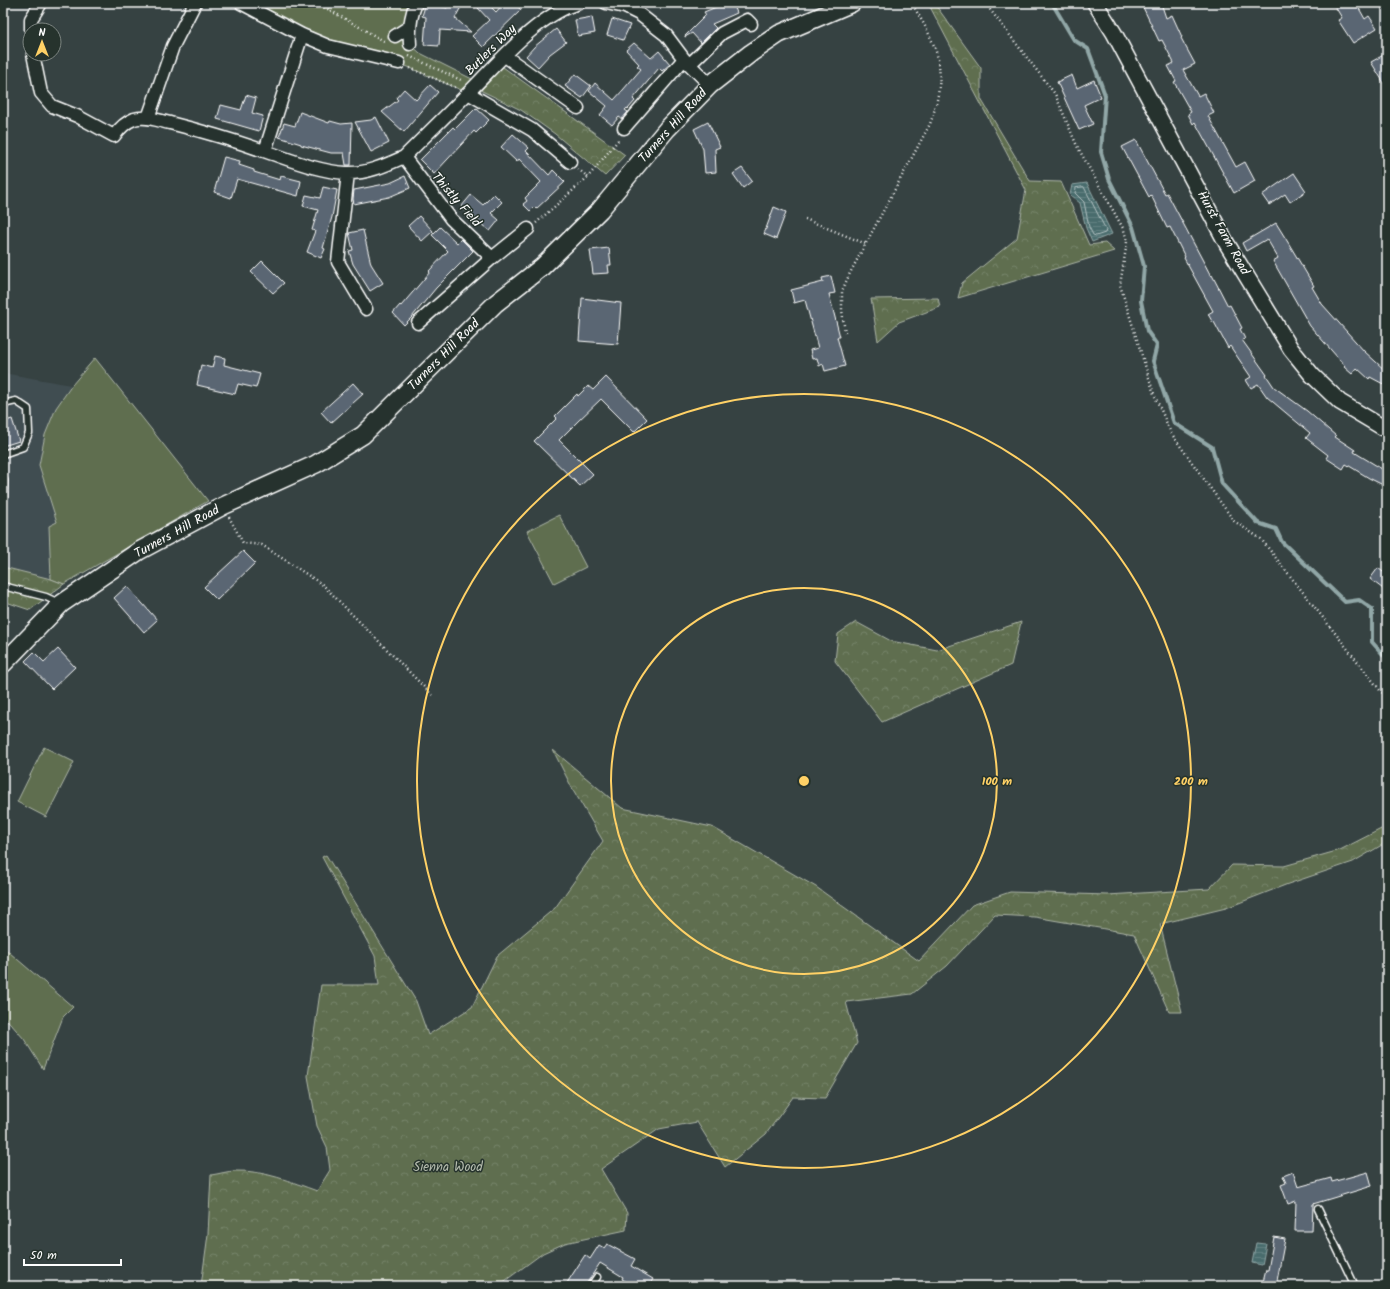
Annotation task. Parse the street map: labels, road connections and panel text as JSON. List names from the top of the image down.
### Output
{
  "streets": {
    "main road": ["Turners Hill Road"],
    "street": ["Butlers Way", "Thistly Field", "Hurst Farm Road"]
  },
  "parks": ["Sienna Wood"],
  "scale_bar": "50 m",
  "north": "top",
  "rings": ["100 m", "200 m"]
}
